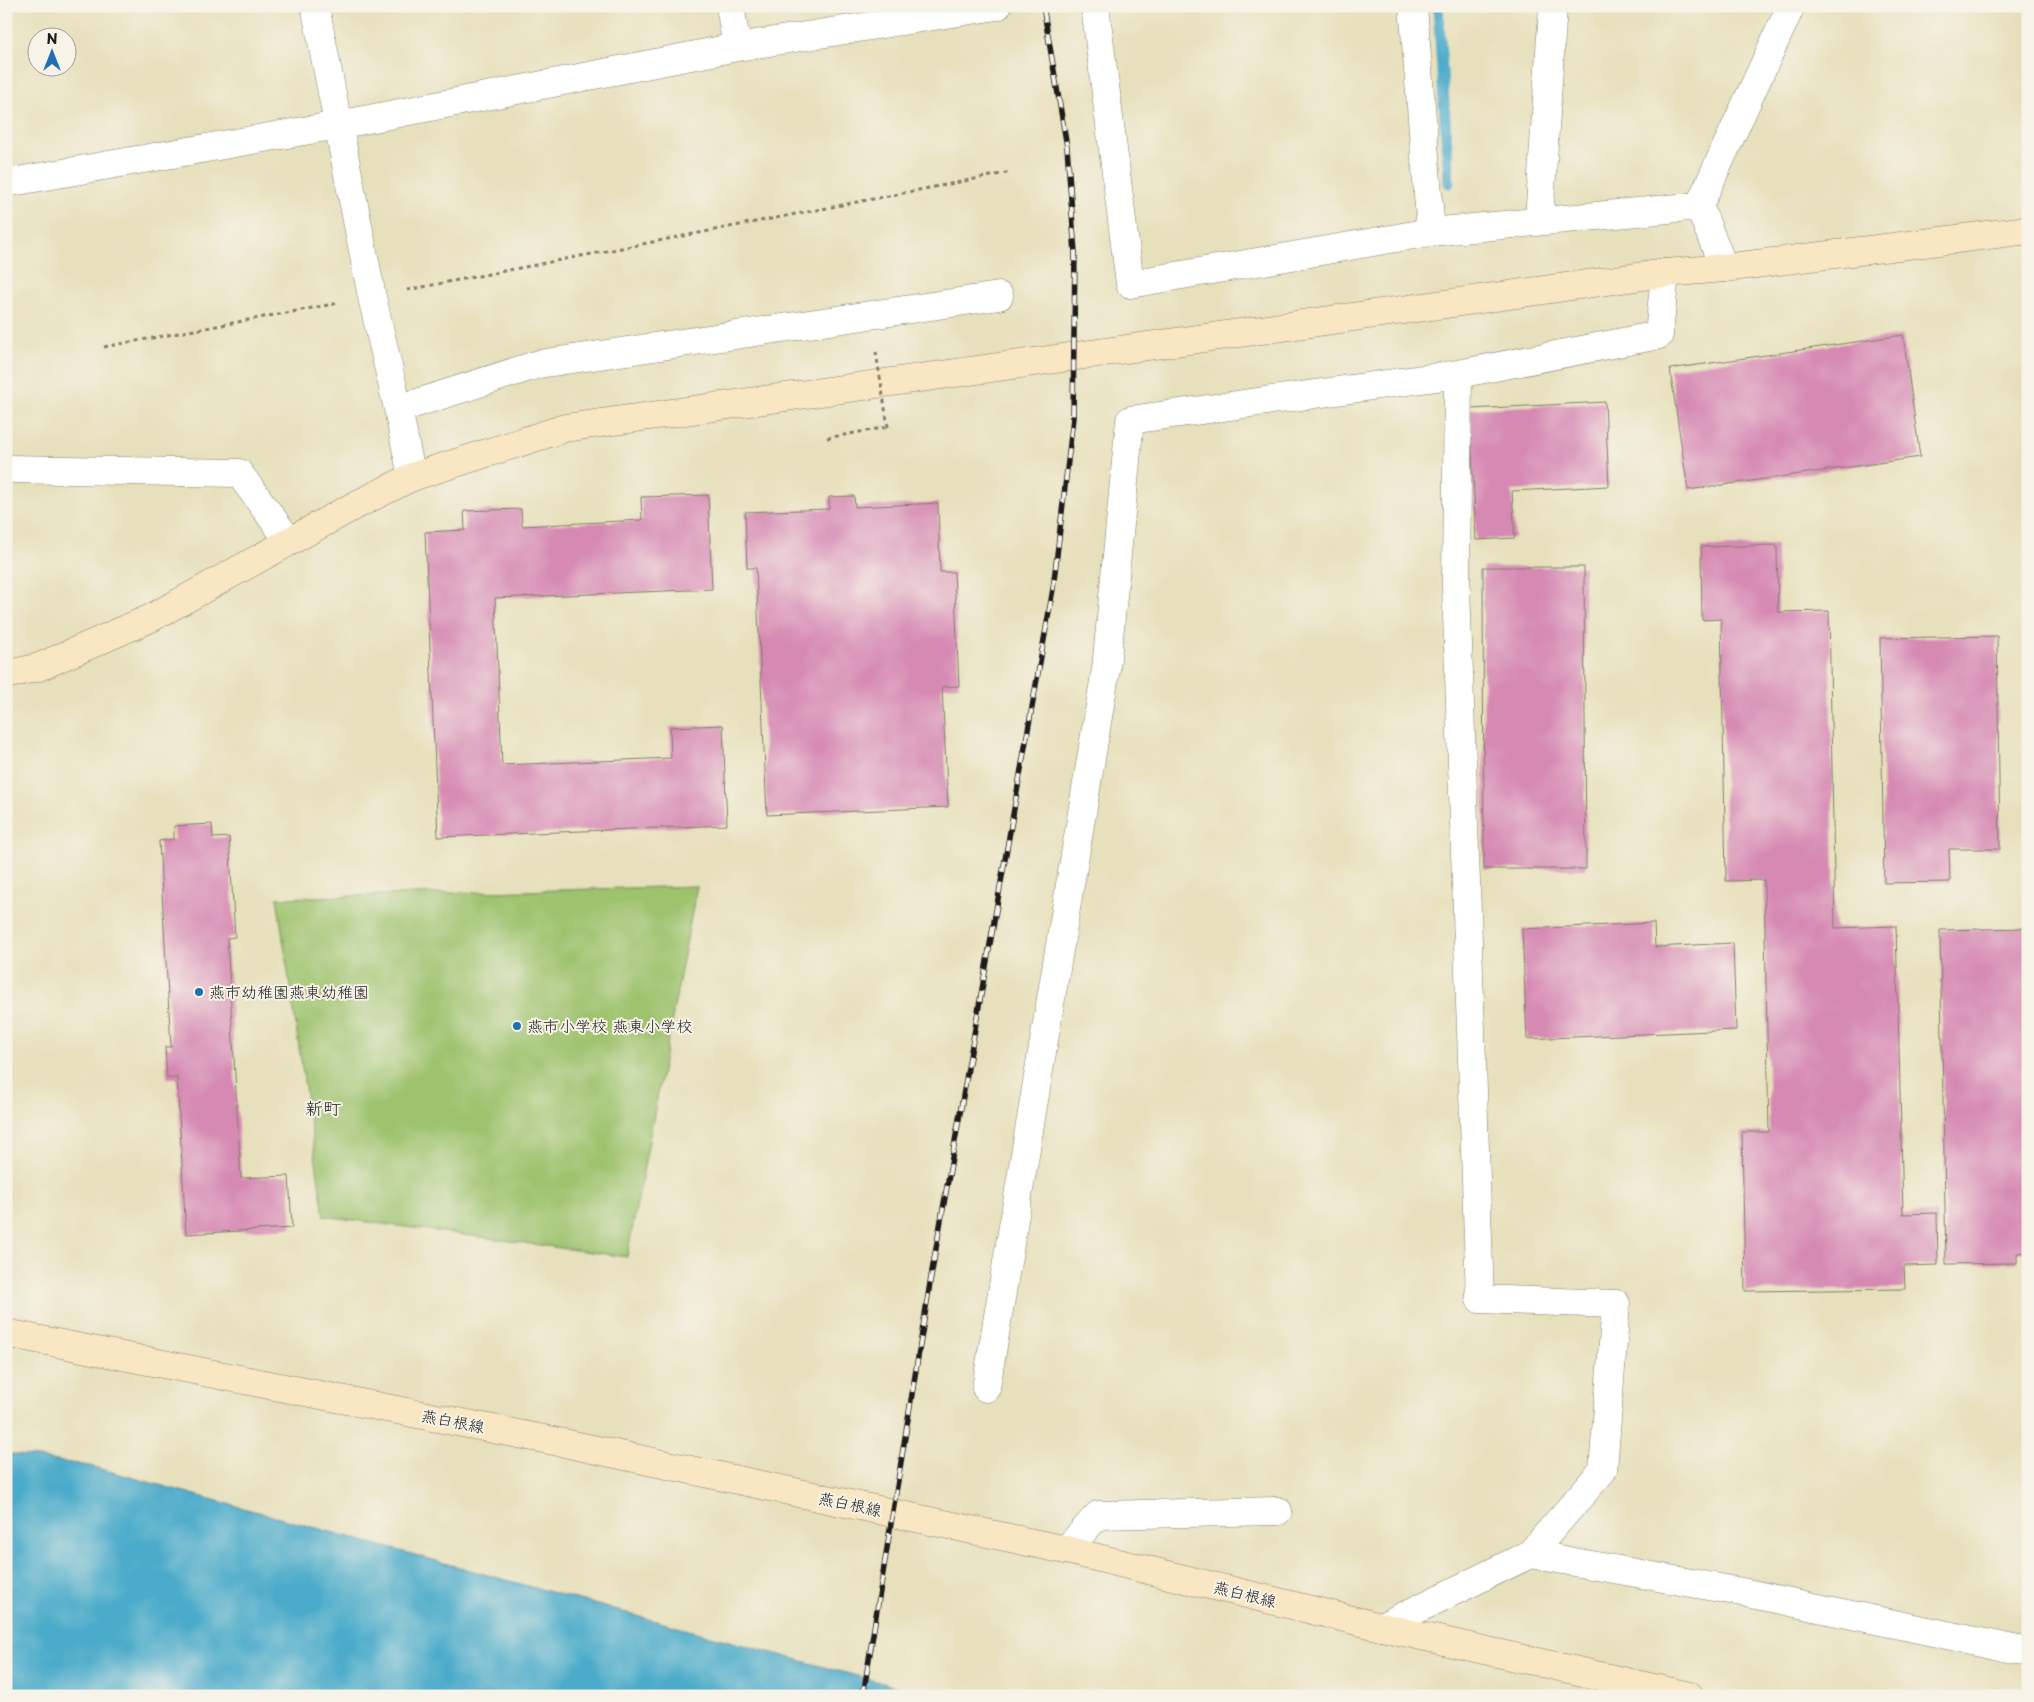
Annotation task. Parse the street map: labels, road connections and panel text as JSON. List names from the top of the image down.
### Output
{
  "streets": {
    "street": ["燕白根線"]
  },
  "districts": ["新町"],
  "places": ["燕市幼稚園燕東幼稚園", "燕市小学校 燕東小学校"],
  "north": "top"
}
